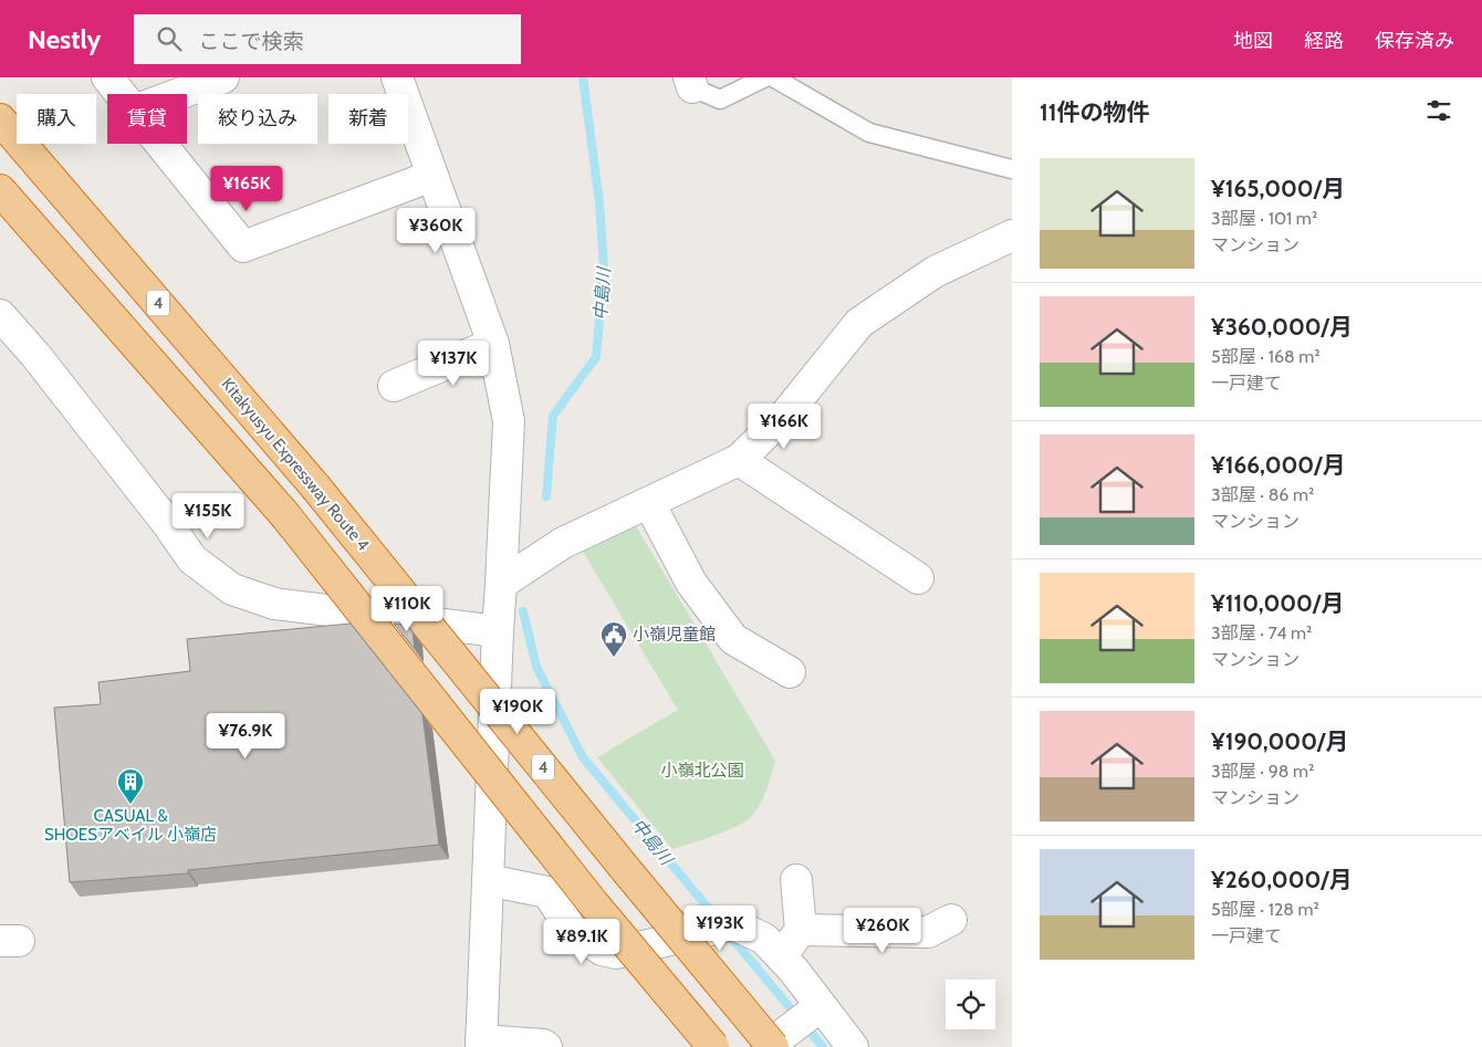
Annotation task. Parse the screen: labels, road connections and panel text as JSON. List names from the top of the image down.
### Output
{
  "streets": {
    "highway": ["4", "Kitakyusyu Expressway Route 4"]
  },
  "water": ["中島川"],
  "parks": ["小嶺北公園"],
  "places": {
    "public building": ["小嶺児童館"],
    "building": ["CASUAL & SHOESアベイル 小嶺店"]
  },
  "page": {
    "header": "Nestly",
    "search": "ここで検索",
    "nav": ["地図", "経路", "保存済み"],
    "heading": "11件の物件",
    "chip": [
      "購入",
      "賃貸",
      "絞り込み",
      "新着"
    ],
    "list": [
      {
        "name": "¥165,000/月",
        "note": "3部屋 · 101 m² · マンション"
      },
      {
        "name": "¥360,000/月",
        "note": "5部屋 · 168 m² · 一戸建て"
      },
      {
        "name": "¥166,000/月",
        "note": "3部屋 · 86 m² · マンション"
      },
      {
        "name": "¥110,000/月",
        "note": "3部屋 · 74 m² · マンション"
      },
      {
        "name": "¥190,000/月",
        "note": "3部屋 · 98 m² · マンション"
      },
      {
        "name": "¥260,000/月",
        "note": "5部屋 · 128 m² · 一戸建て"
      }
    ],
    "price": [
      "¥165K",
      "¥360K",
      "¥137K",
      "¥166K",
      "¥155K",
      "¥110K",
      "¥190K",
      "¥76.9K",
      "¥193K",
      "¥260K",
      "¥89.1K"
    ]
  }
}
